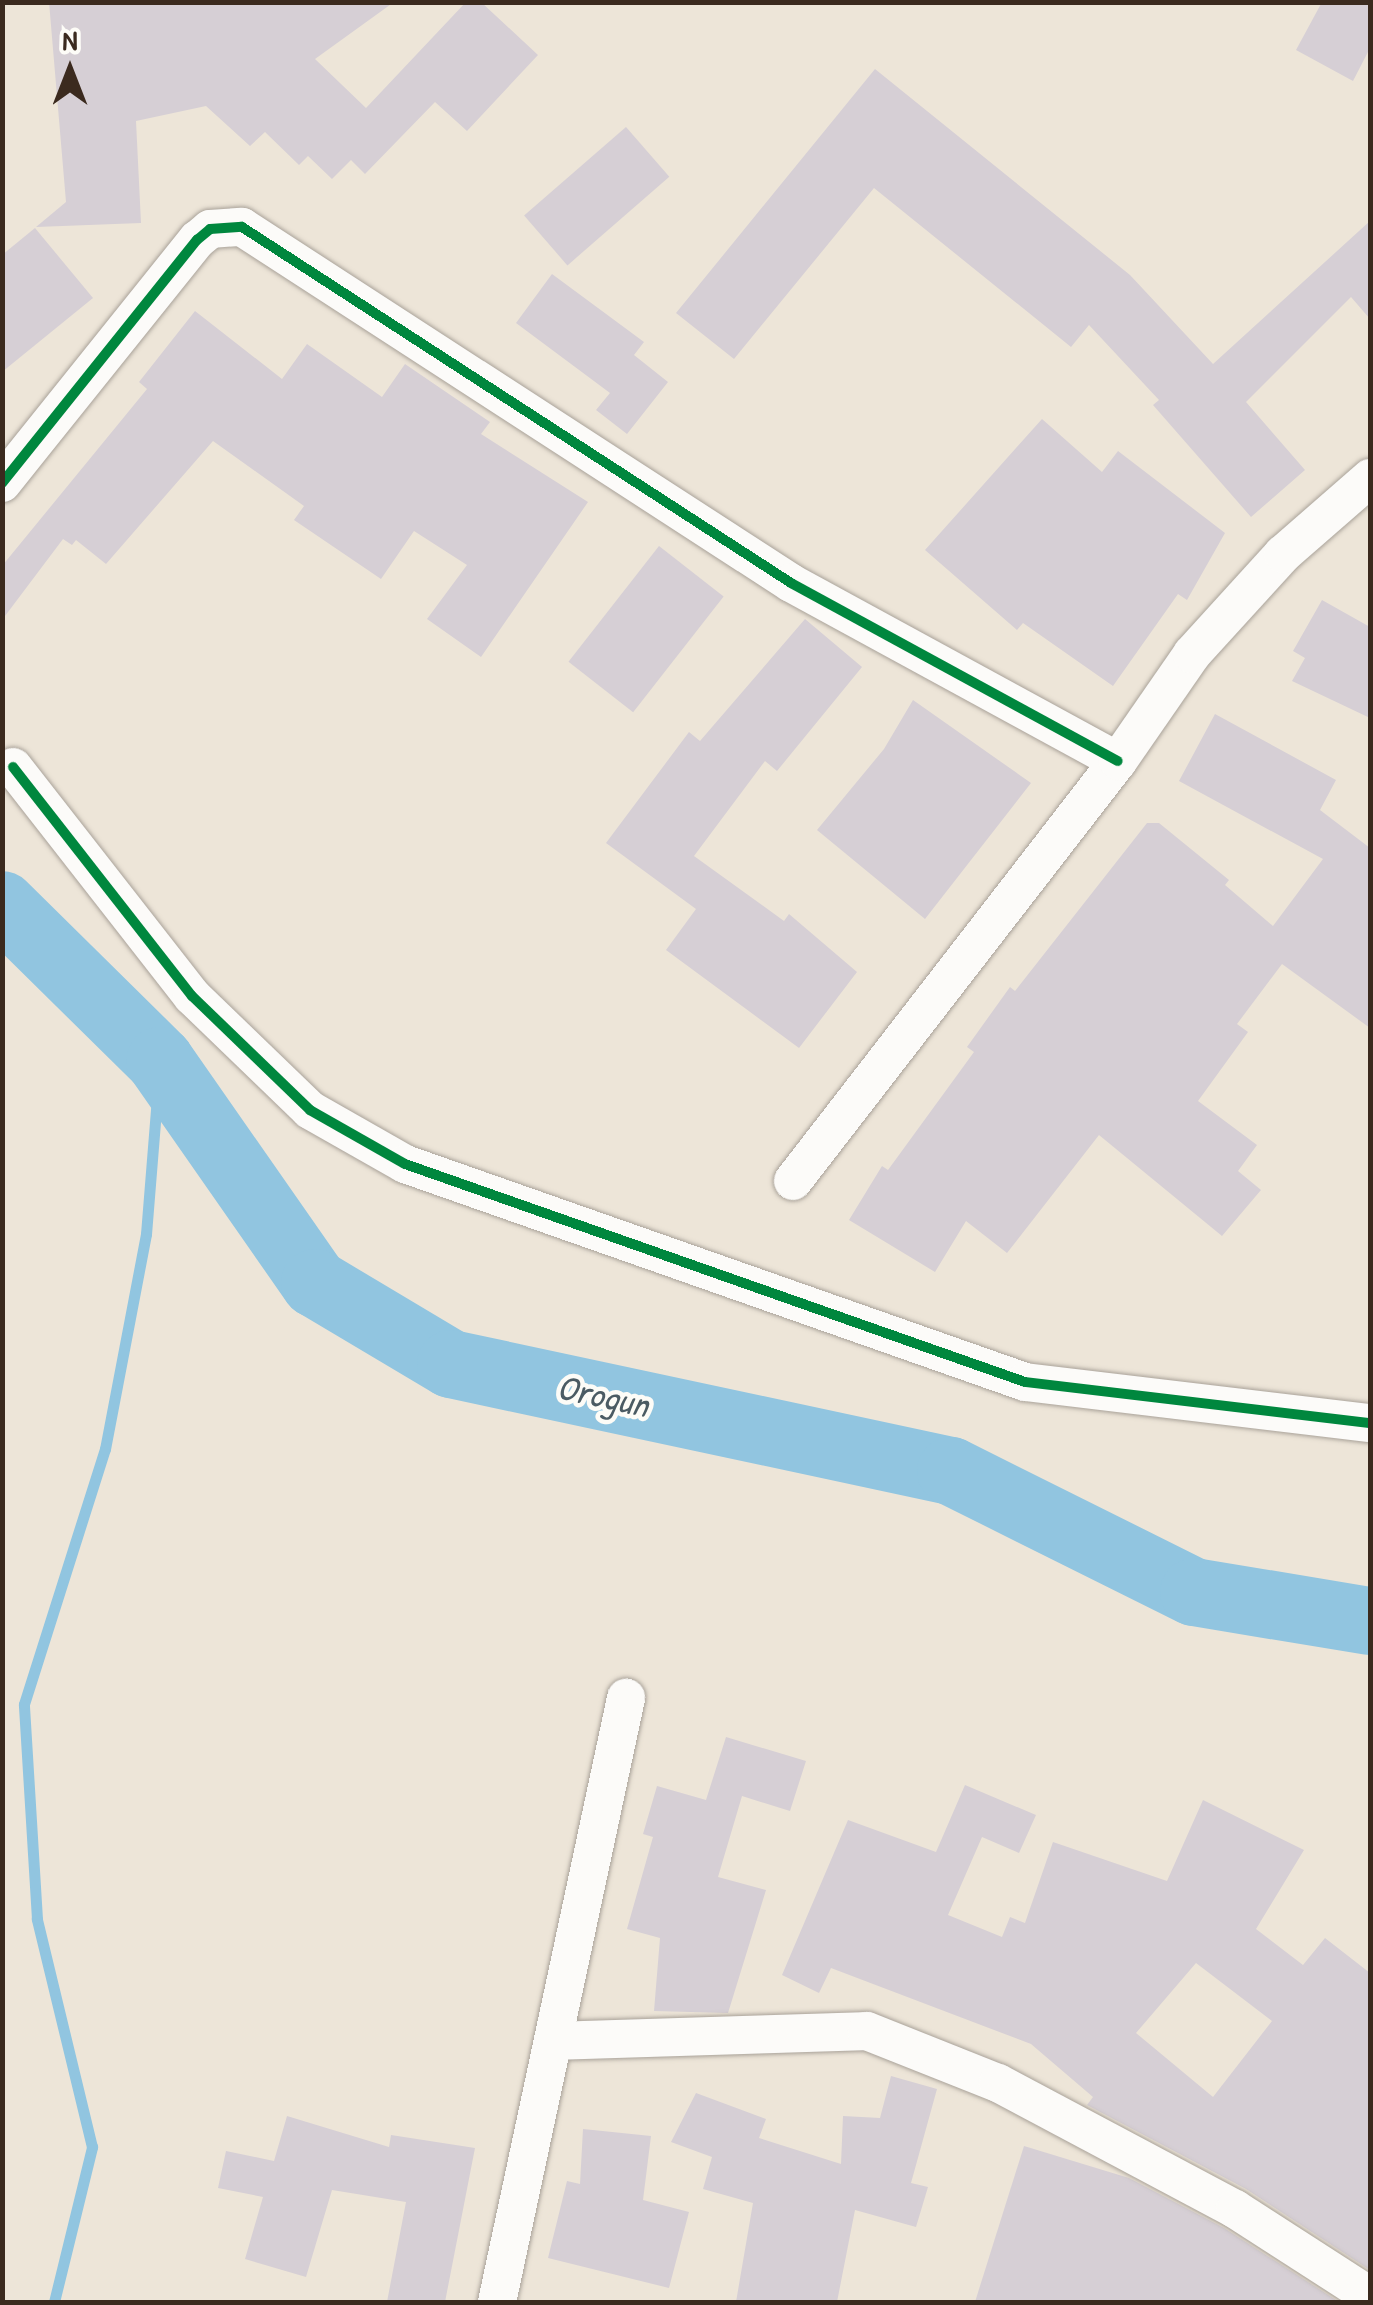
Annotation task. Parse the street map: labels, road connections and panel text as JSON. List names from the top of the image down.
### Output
{
  "water": ["Orogun"],
  "north": "top"
}
